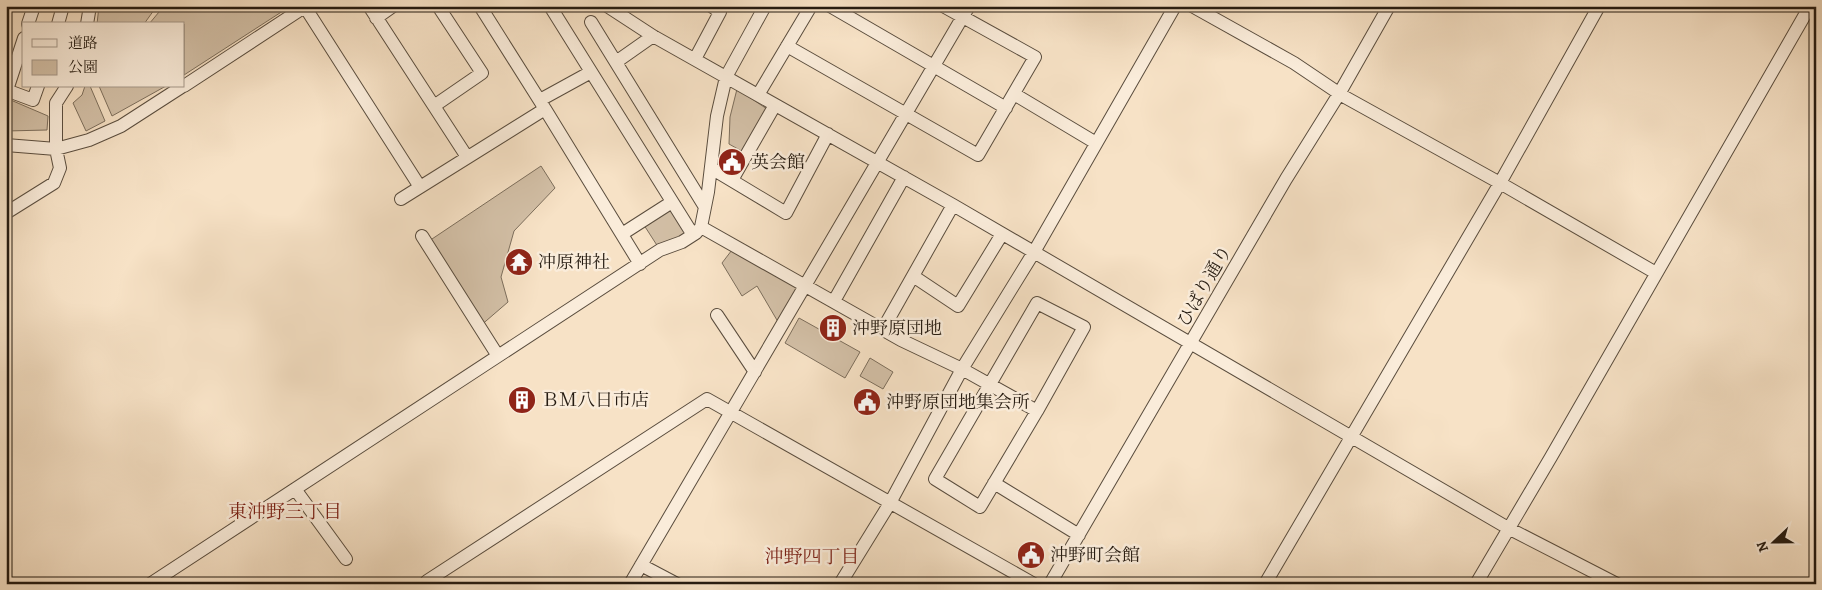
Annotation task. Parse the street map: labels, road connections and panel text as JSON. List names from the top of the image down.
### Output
{
  "streets": {
    "street": ["ひばり通り"]
  },
  "districts": ["東沖野三丁目", "沖野四丁目"],
  "places": {
    "public building": ["英会館", "沖野原団地集会所", "沖野町会館"],
    "temple": ["冲原神社"],
    "building": ["沖野原団地", "ＢＭ八日市店"]
  },
  "legend": ["道路", "公園"],
  "north": "left"
}
